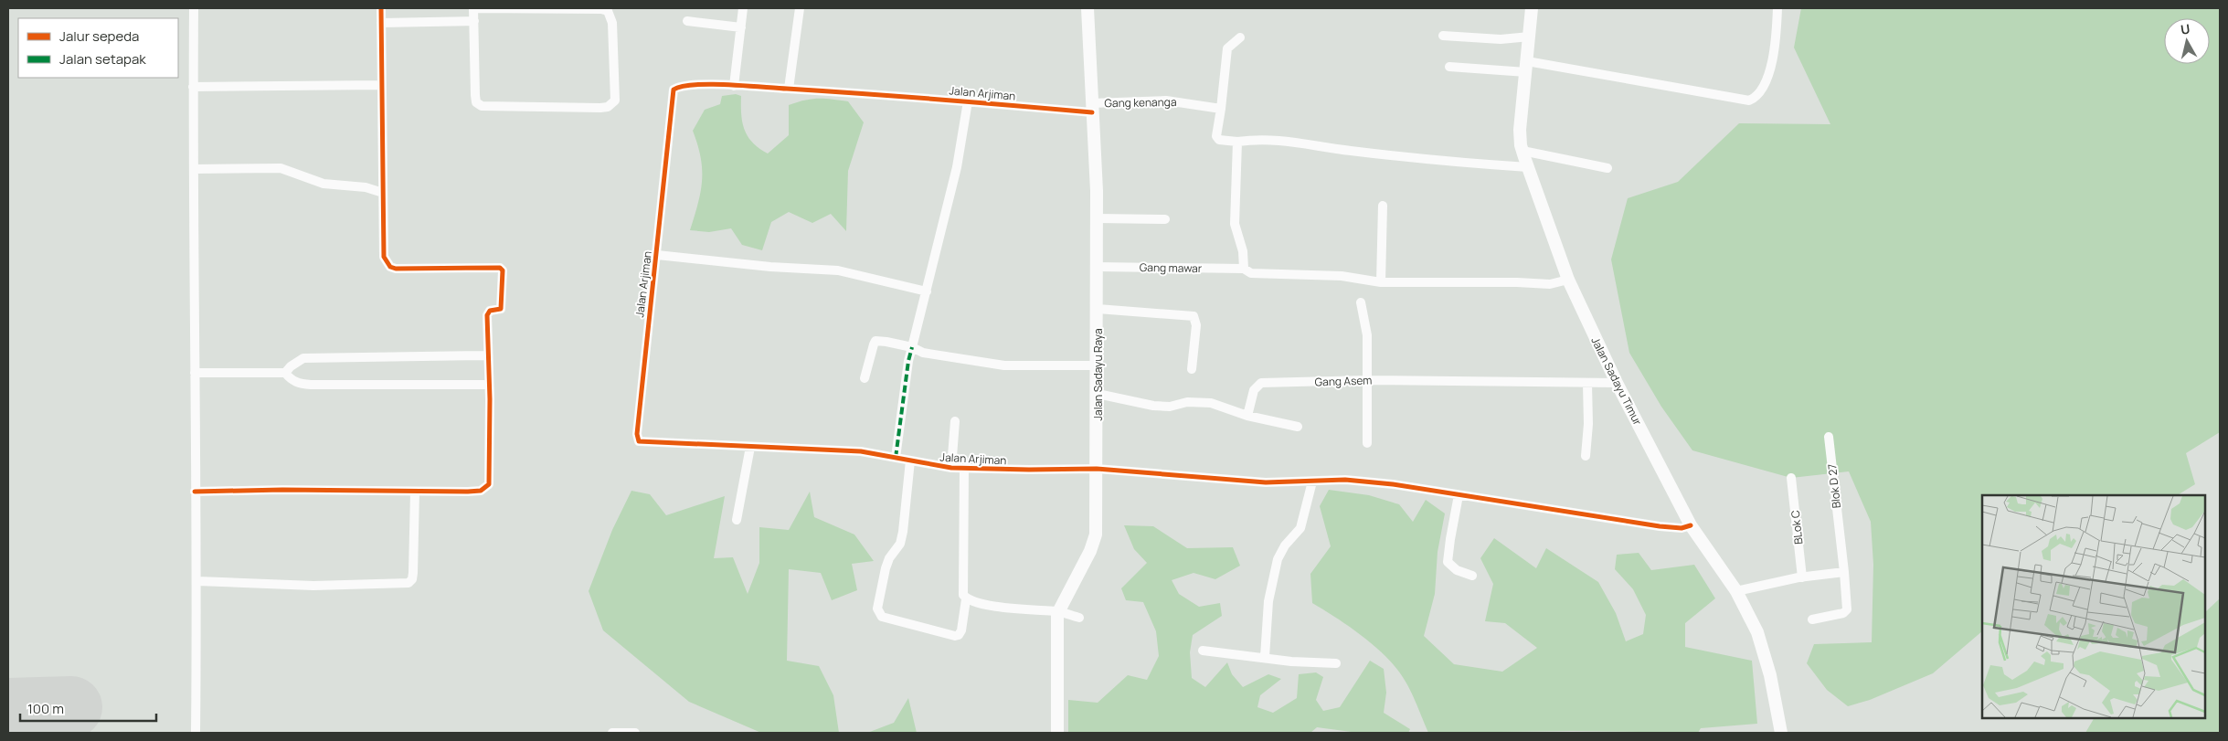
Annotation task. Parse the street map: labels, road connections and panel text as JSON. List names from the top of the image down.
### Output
{
  "streets": {
    "street": [
      "Jalan Arjiman",
      "Gang kenanga",
      "Gang mawar",
      "Jalan Sadayu Raya",
      "Gang Asem",
      "Jalan Sadayu Timur",
      "Blok D 27",
      "BLok C"
    ]
  },
  "crossings": [
    ["Jalan Arjiman", "Gang kenanga"],
    ["Jalan Arjiman", "Jalan Sadayu Raya"],
    ["Jalan Arjiman", "Jalan Sadayu Timur"],
    ["Gang kenanga", "Jalan Sadayu Raya"],
    ["Gang mawar", "Jalan Sadayu Raya"],
    ["Gang mawar", "Jalan Sadayu Timur"],
    ["Gang Asem", "Jalan Sadayu Timur"]
  ],
  "legend": ["Jalur sepeda", "Jalan setapak"],
  "scale_bar": "100 m",
  "north": "top"
}
